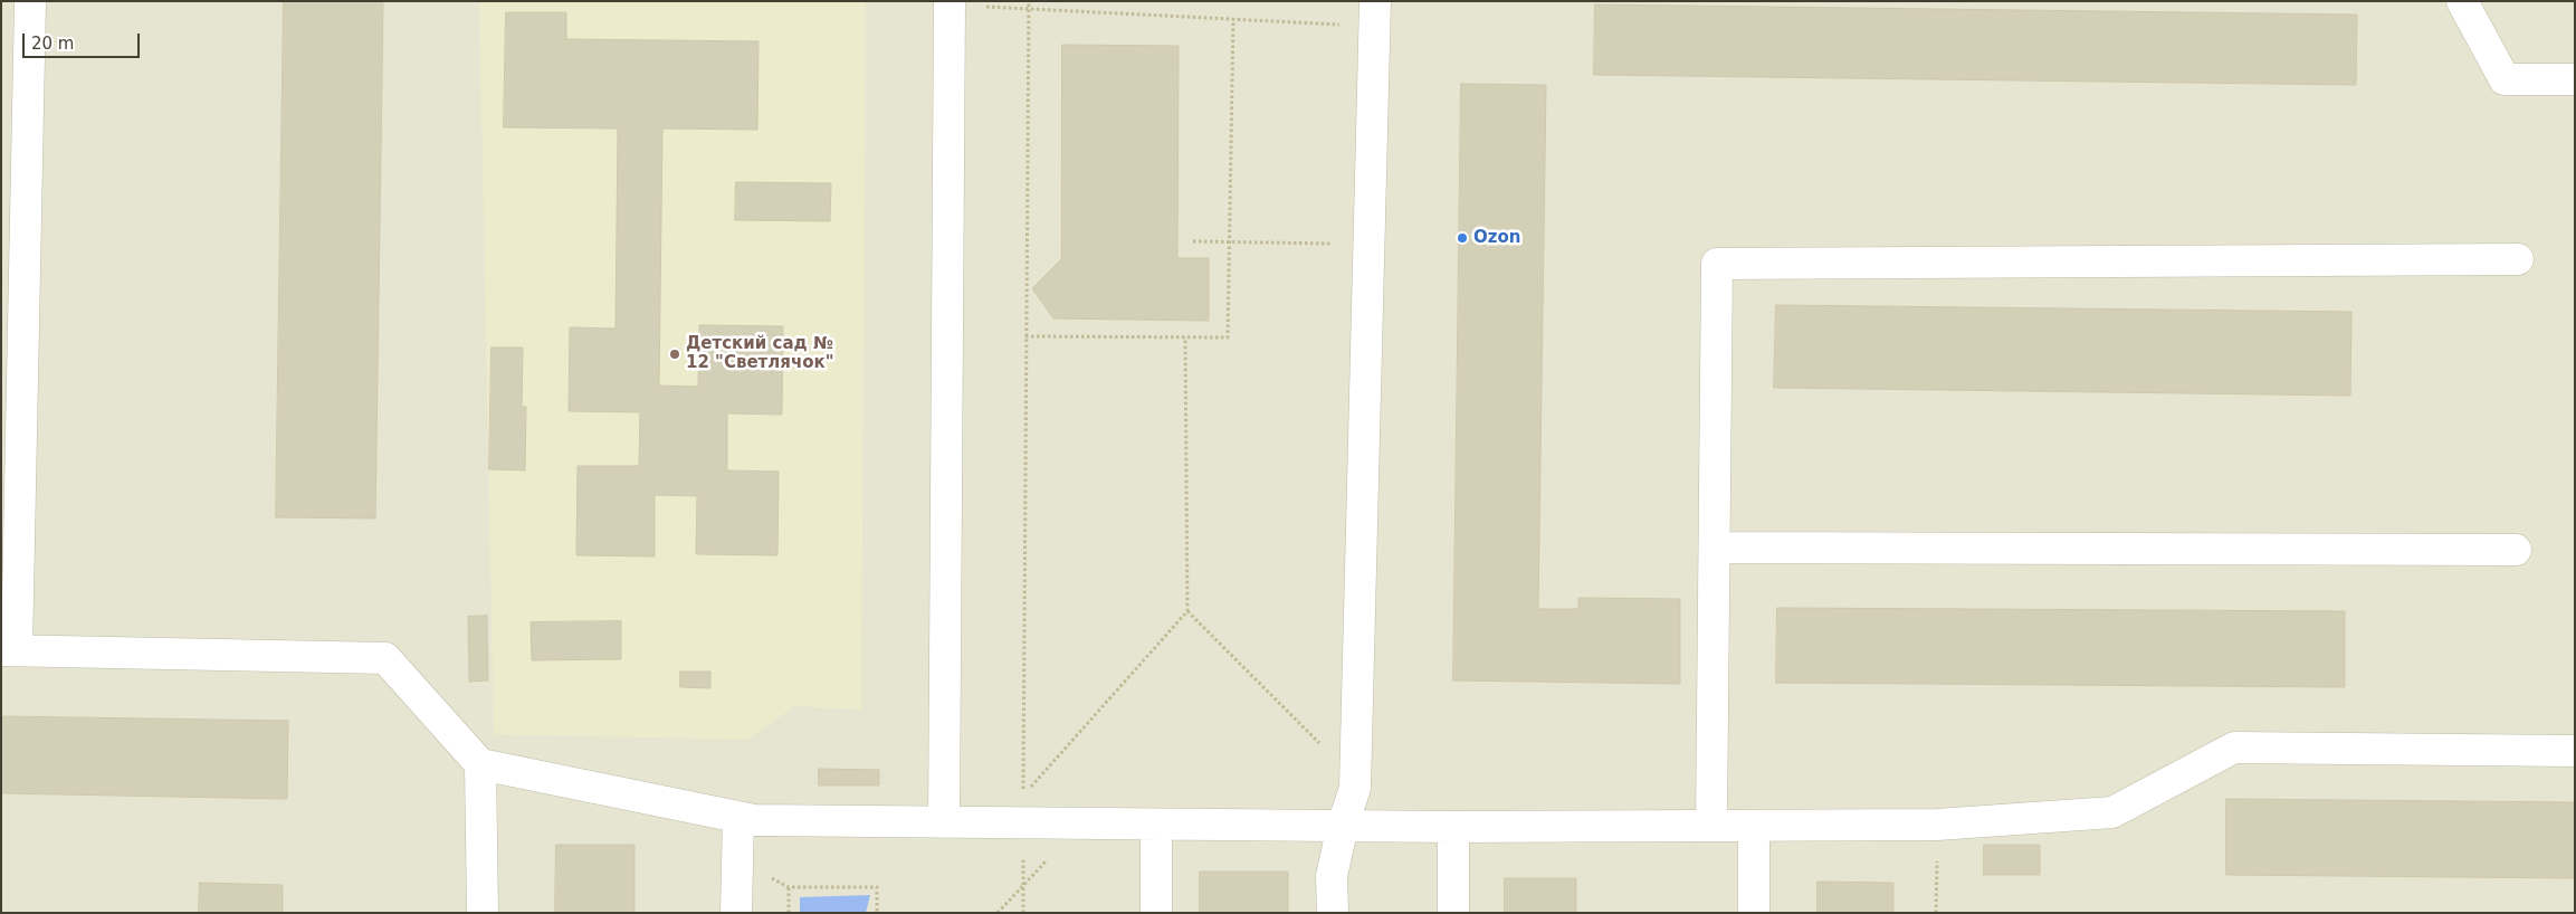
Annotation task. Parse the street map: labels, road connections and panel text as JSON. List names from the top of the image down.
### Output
{
  "places": ["Ozon", "Детский сад № 12 \"Светлячок\""],
  "scale_bar": "20 m"
}
